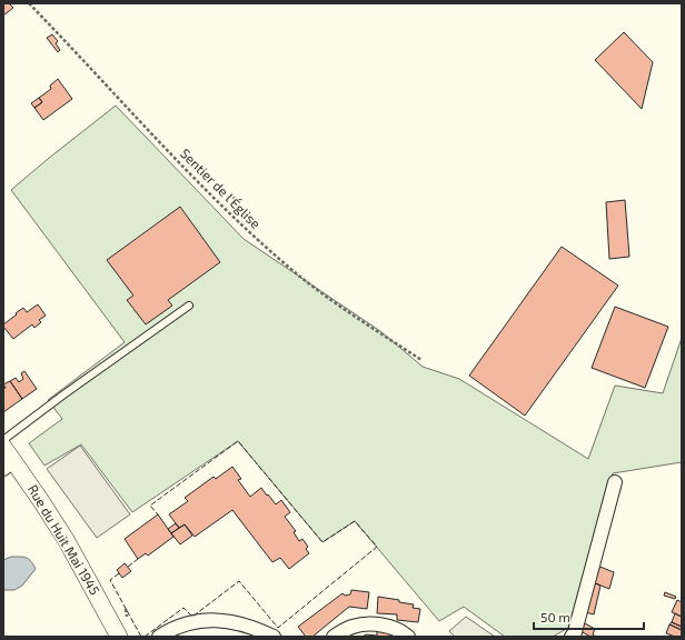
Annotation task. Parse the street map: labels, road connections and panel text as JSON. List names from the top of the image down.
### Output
{
  "streets": {
    "street": ["Rue du Huit Mai 1945"],
    "path": ["Sentier de l'Église"]
  },
  "scale_bar": "50 m"
}
